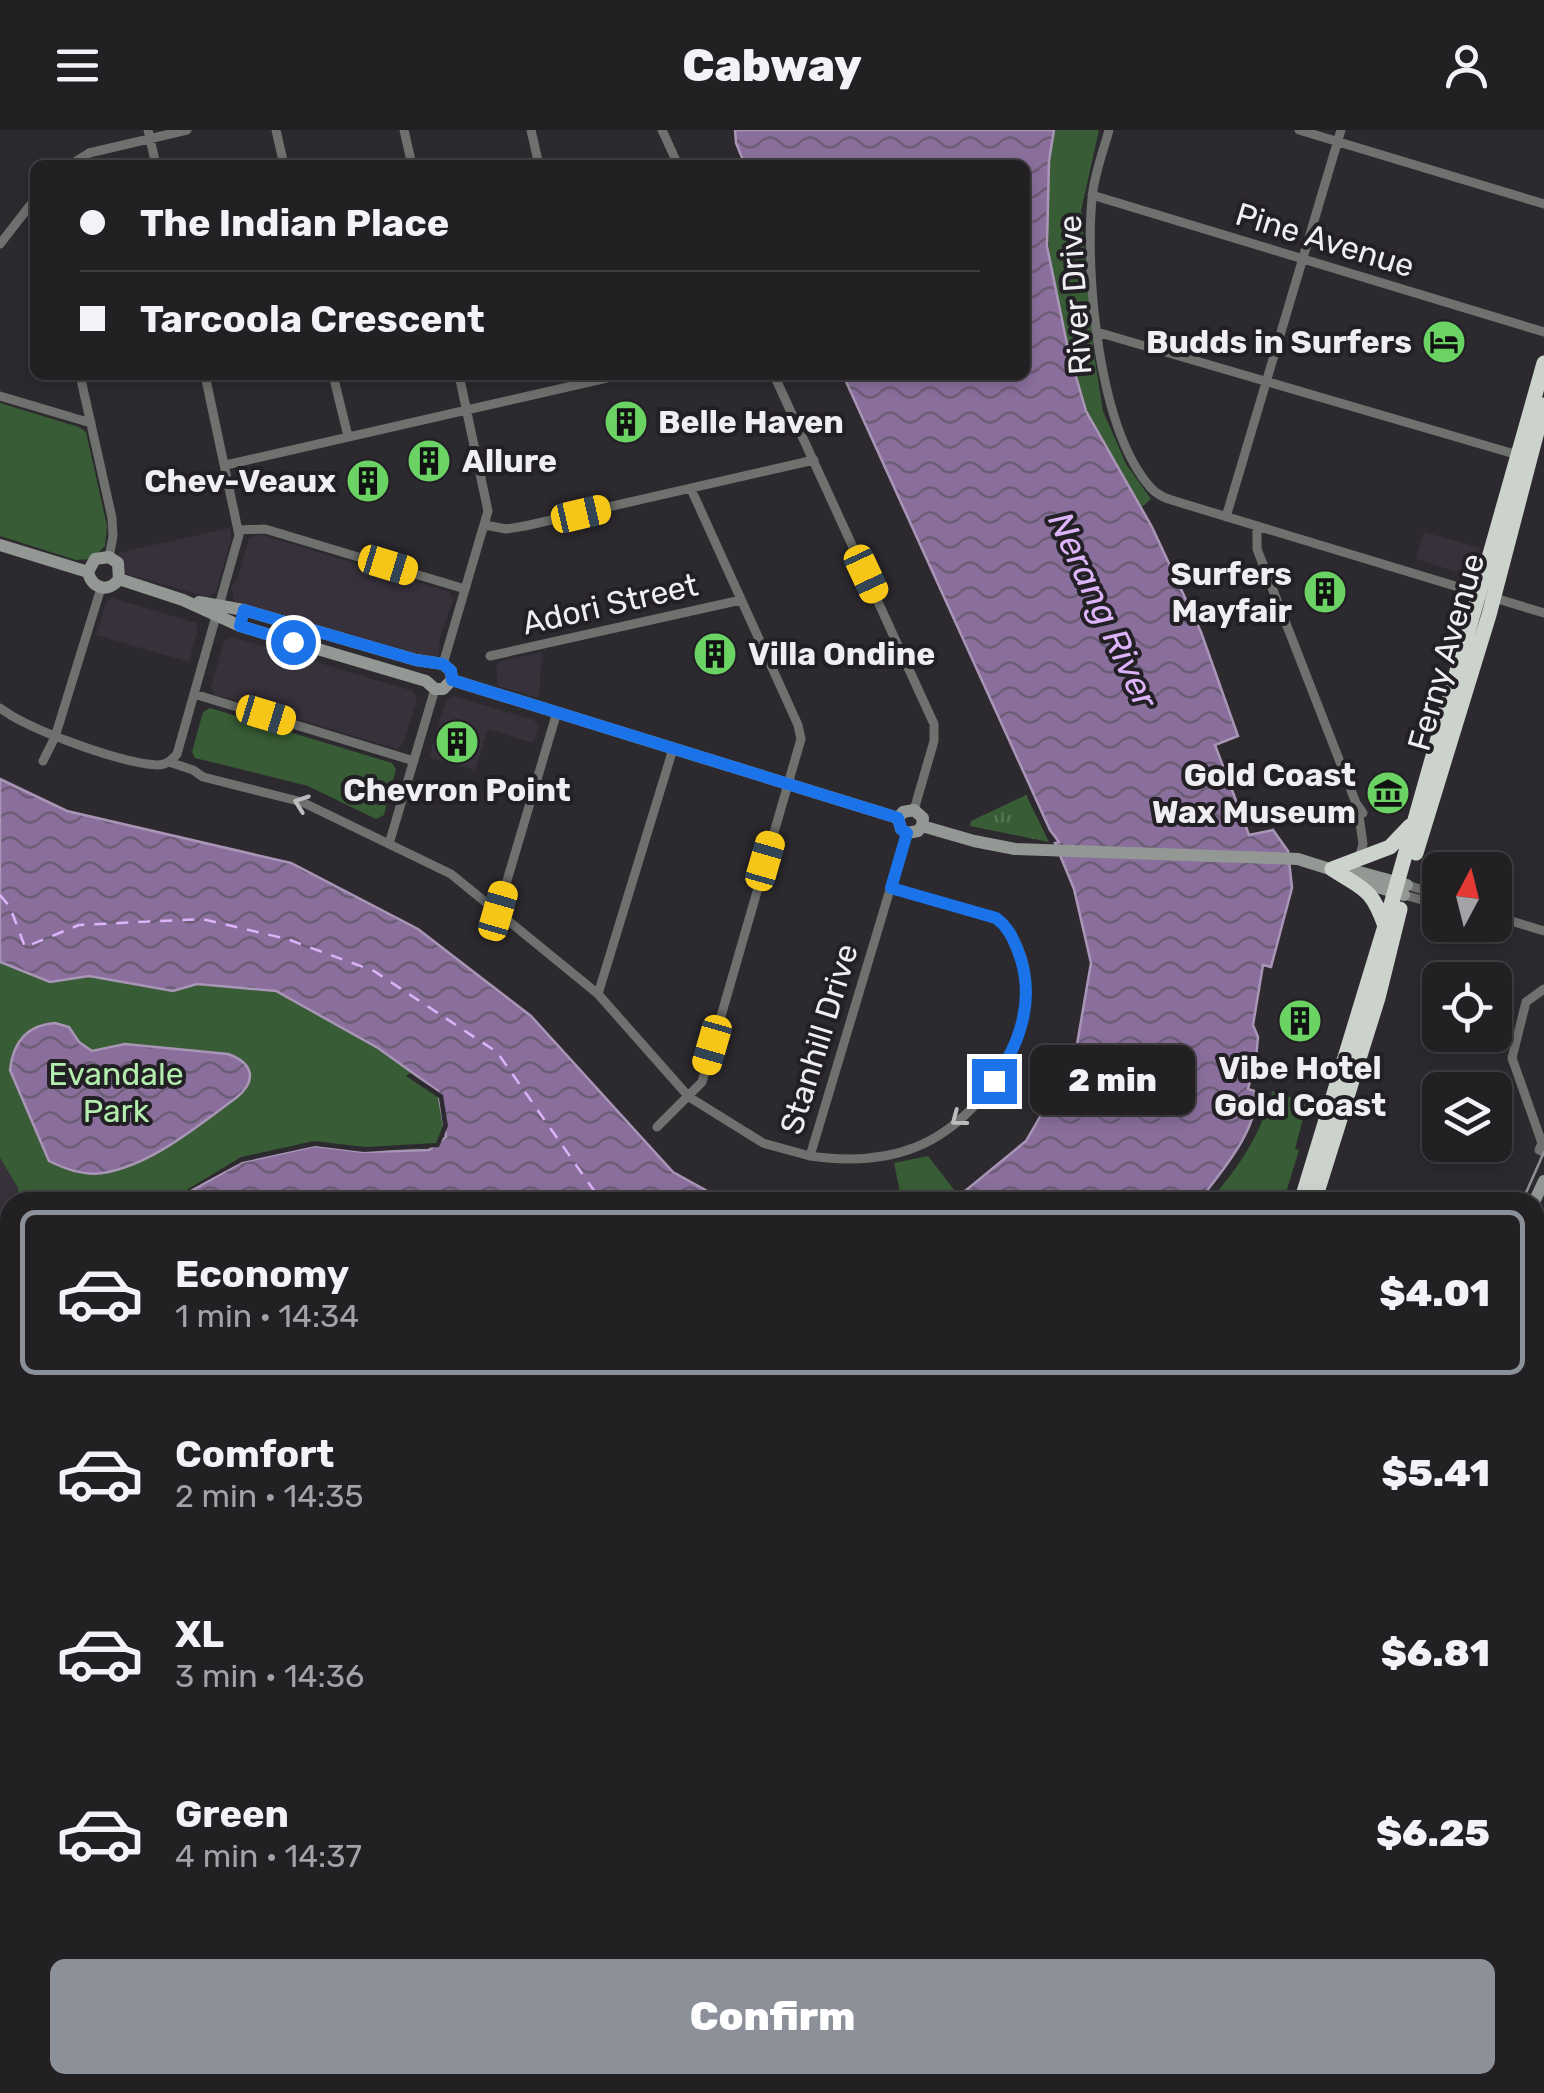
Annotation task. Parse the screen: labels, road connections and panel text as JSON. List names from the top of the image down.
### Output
{
  "streets": {
    "highway": ["Ferny Avenue"],
    "street": [
      "Pine Avenue",
      "River Drive",
      "Adori Street",
      "Stanhill Drive"
    ]
  },
  "crossings": [
    ["Pine Avenue", "River Drive"],
    ["River Drive", "Ferny Avenue"]
  ],
  "water": ["Nerang River"],
  "parks": ["Evandale Park"],
  "places": {
    "hotel": ["Budds in Surfers"],
    "building": [
      "Belle Haven",
      "Allure",
      "Chev-Veaux",
      "Surfers Mayfair",
      "Villa Ondine",
      "Chevron Point",
      "Vibe Hotel Gold Coast"
    ],
    "museum": ["Gold Coast Wax Museum"]
  },
  "north": "top",
  "page": {
    "header": "Cabway",
    "banner": ["The Indian Place", "Tarcoola Crescent"],
    "bubble": "2 min",
    "list": [
      {
        "name": "Economy",
        "note": "1 min · 14:34",
        "value": "$4.01"
      },
      {
        "name": "Comfort",
        "note": "2 min · 14:35",
        "value": "$5.41"
      },
      {
        "name": "XL",
        "note": "3 min · 14:36",
        "value": "$6.81"
      },
      {
        "name": "Green",
        "note": "4 min · 14:37",
        "value": "$6.25"
      }
    ],
    "buttons": "Confirm"
  }
}
